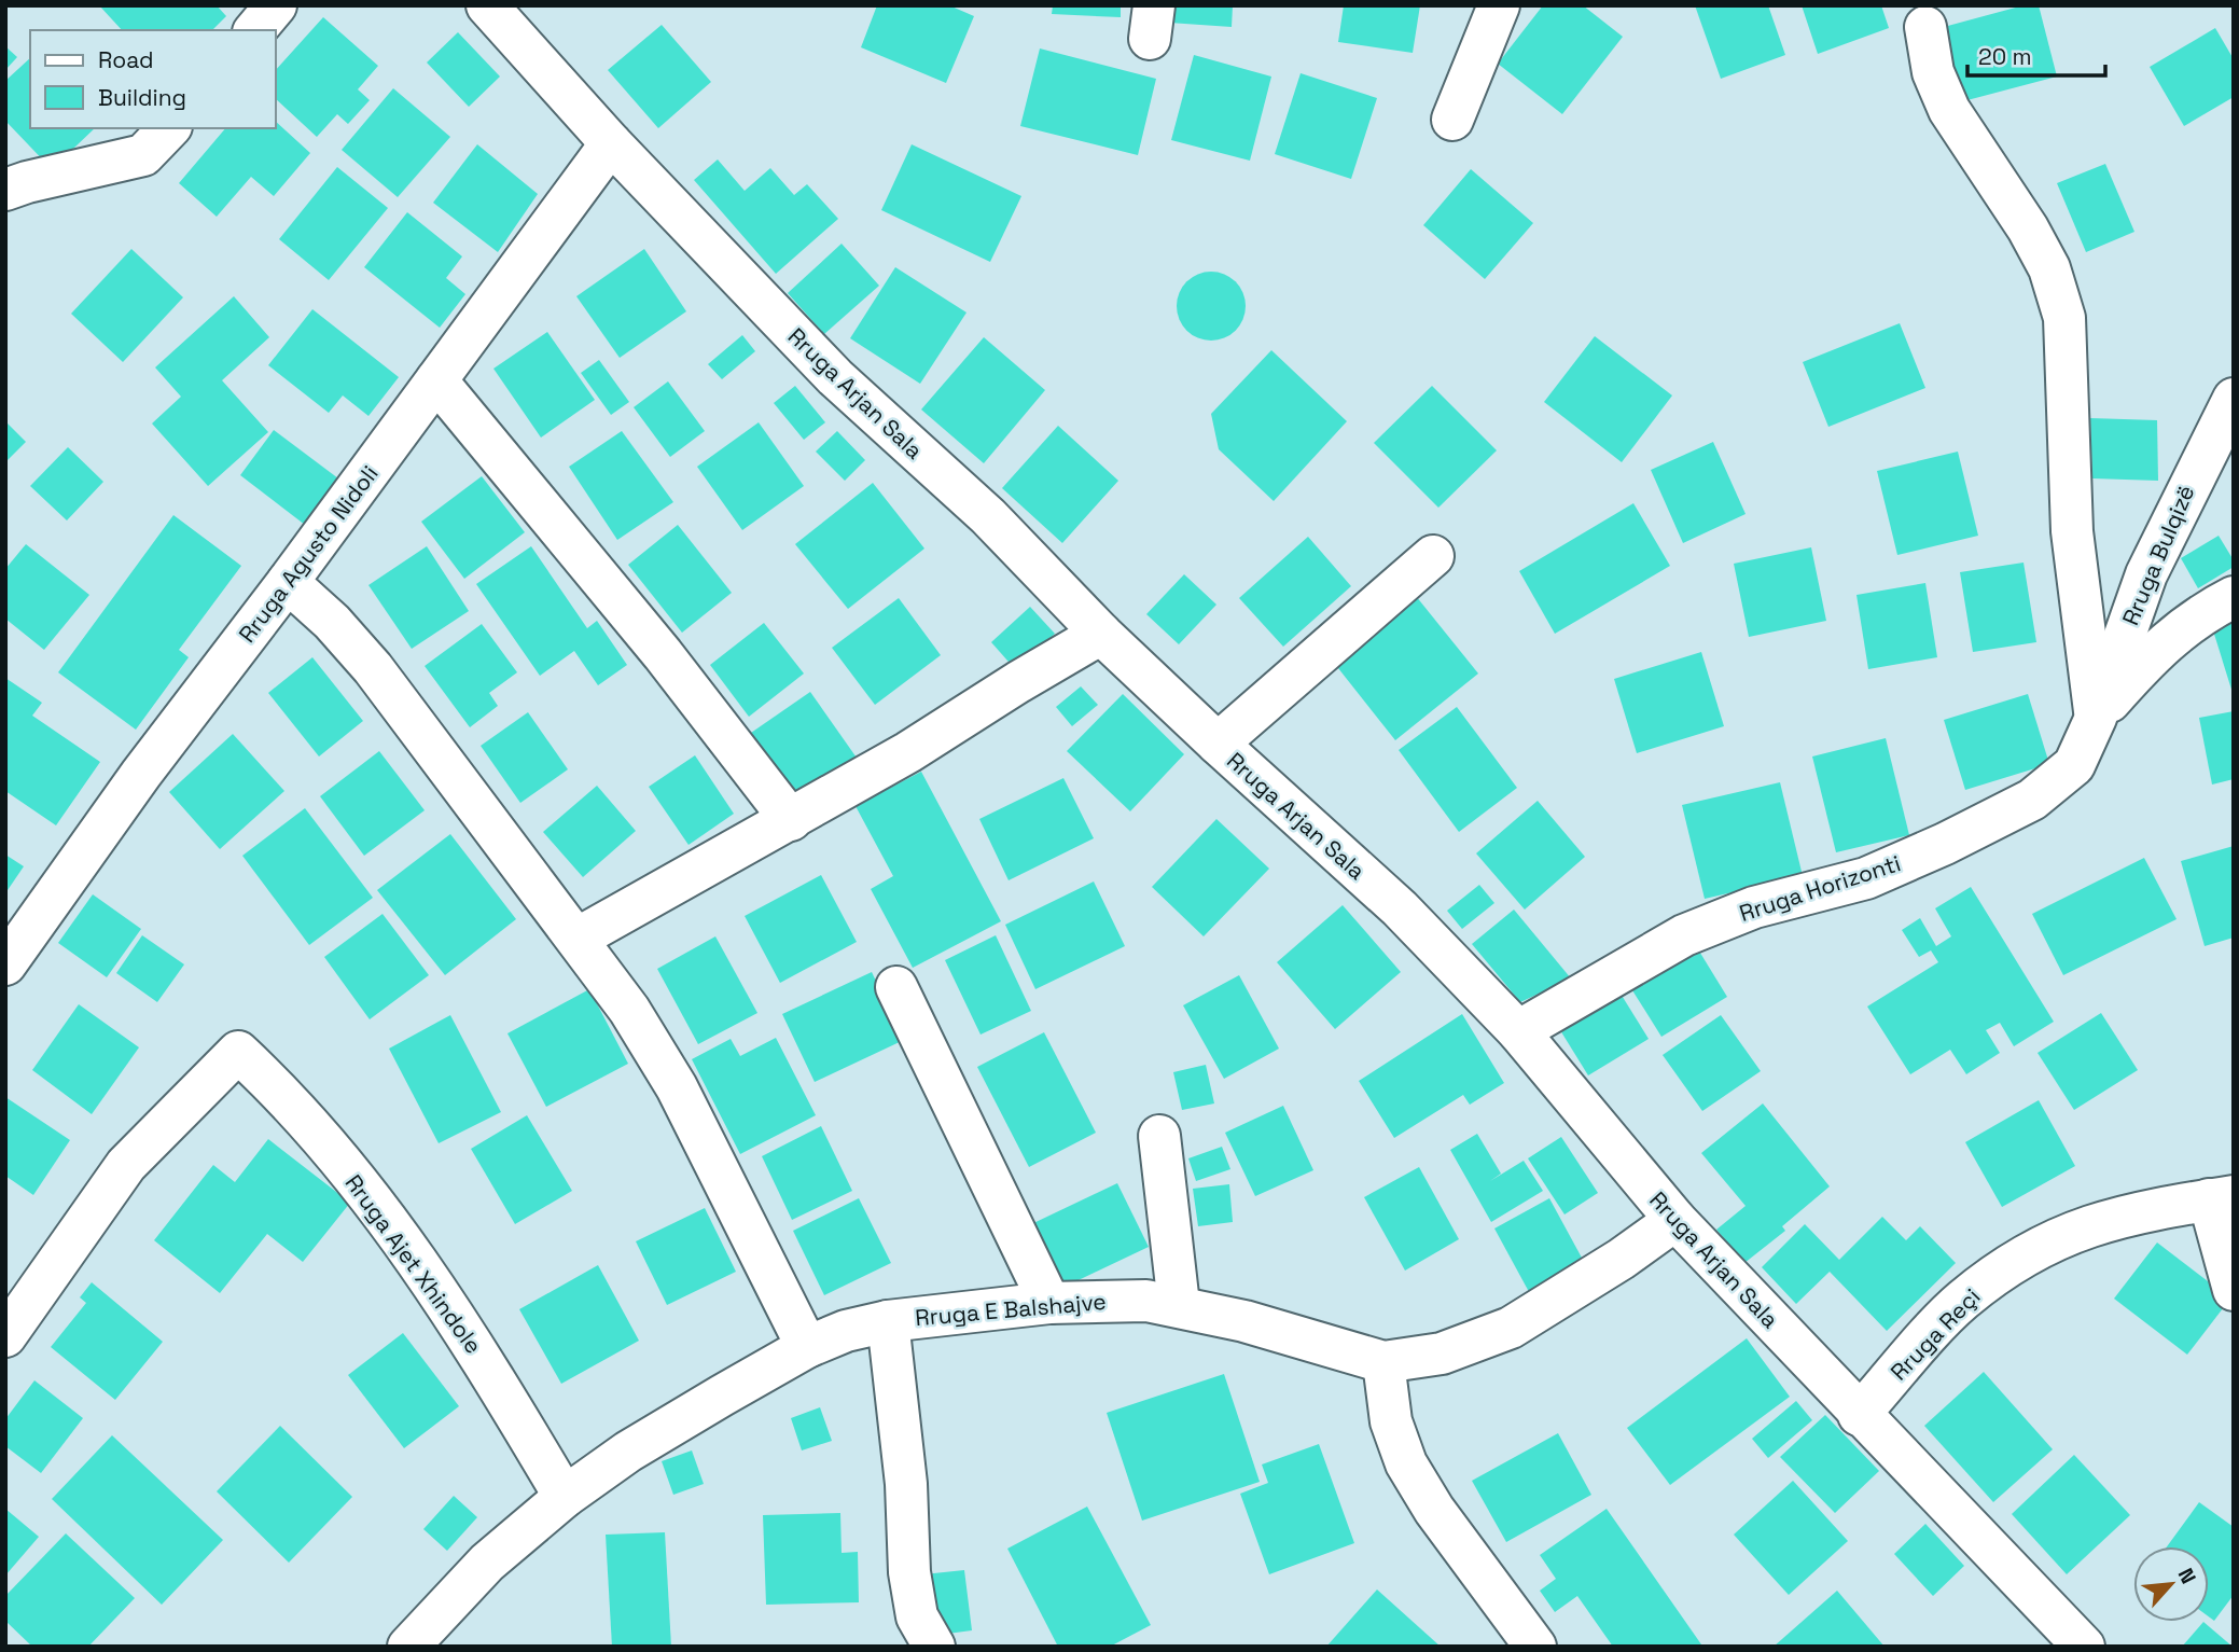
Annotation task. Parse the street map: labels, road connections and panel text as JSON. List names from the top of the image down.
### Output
{
  "streets": {
    "street": [
      "Rruga Arjan Sala",
      "Rruga Agusto Nidoli",
      "Rruga Bulqizë",
      "Rruga Horizonti",
      "Rruga Ajet Xhindole",
      "Rruga E Balshajve",
      "Rruga Reçi"
    ]
  },
  "crossings": [
    ["Rruga Arjan Sala", "Rruga Agusto Nidoli"],
    ["Rruga Arjan Sala", "Rruga Horizonti"],
    ["Rruga Arjan Sala", "Rruga E Balshajve"],
    ["Rruga Arjan Sala", "Rruga Reçi"],
    ["Rruga Bulqizë", "Rruga Horizonti"],
    ["Rruga Ajet Xhindole", "Rruga E Balshajve"]
  ],
  "legend": ["Road", "Building"],
  "scale_bar": "20 m",
  "north": "top right"
}
